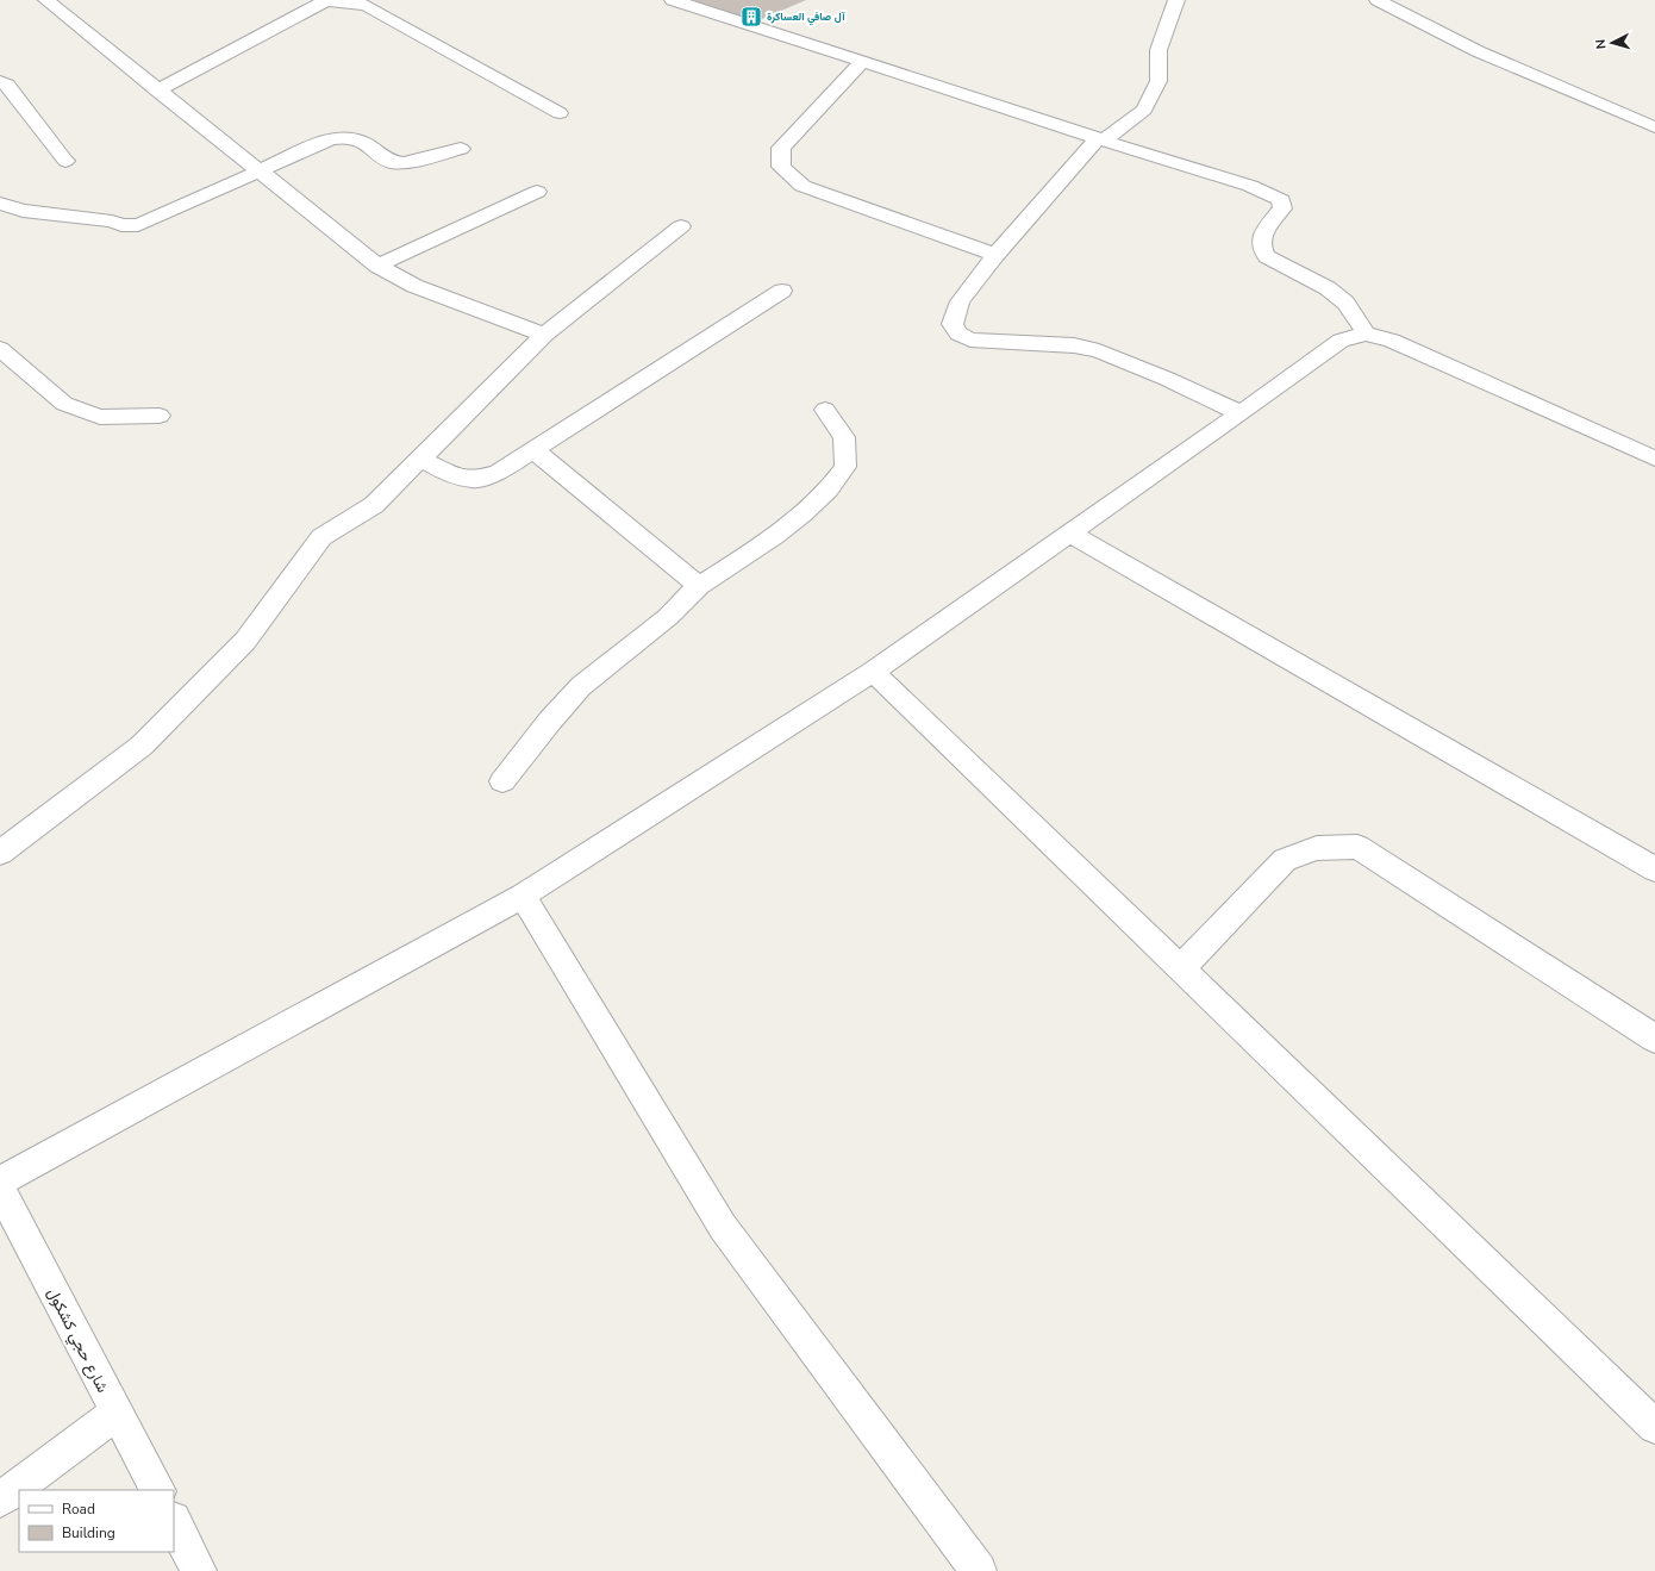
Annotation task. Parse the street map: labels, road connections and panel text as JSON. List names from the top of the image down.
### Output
{
  "streets": {
    "street": ["شارع حجي كشكول"]
  },
  "places": {
    "building": ["آل صافي العساكرة"]
  },
  "legend": ["Road", "Building"],
  "north": "left"
}
